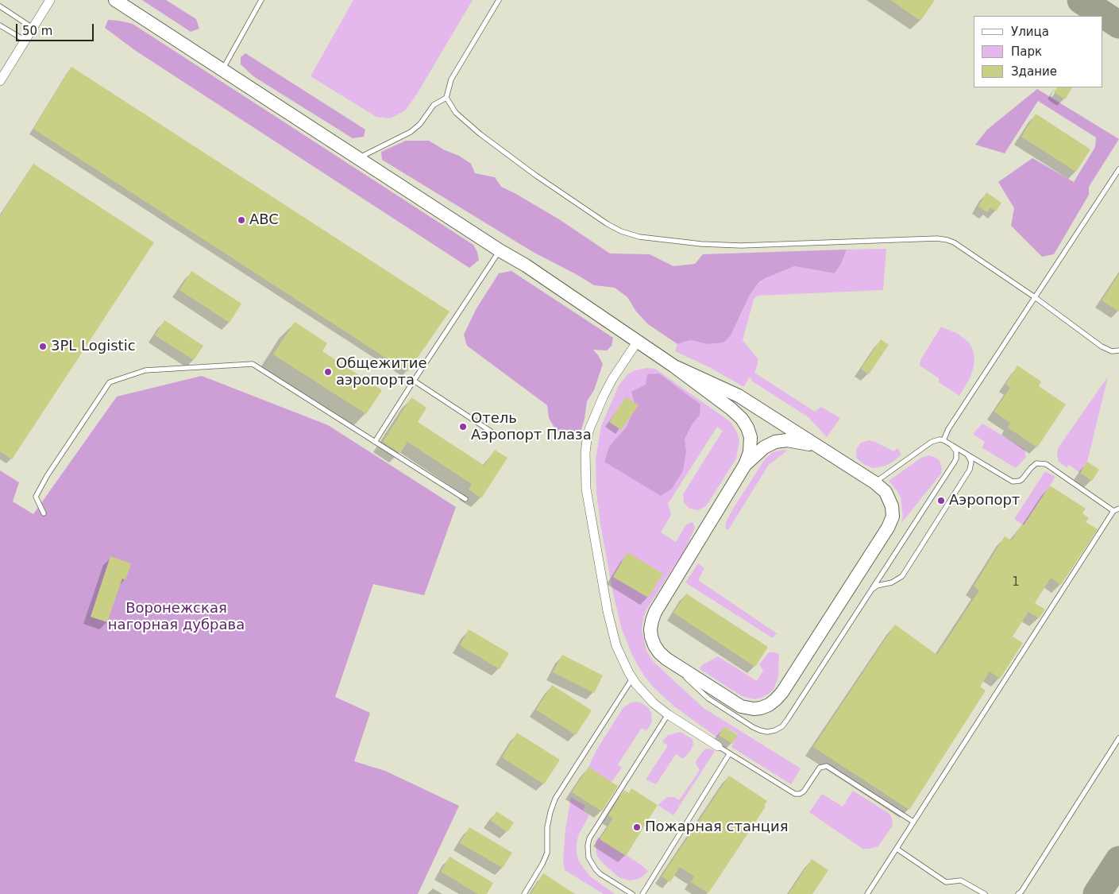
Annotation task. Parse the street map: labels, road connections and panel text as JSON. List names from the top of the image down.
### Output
{
  "parks": ["Воронежская нагорная дубрава"],
  "places": [
    "ABC",
    "3PL Logistic",
    "Общежитие аэропорта",
    "Отель Аэропорт Плаза",
    "Аэропорт",
    "Пожарная станция"
  ],
  "house_numbers": ["1"],
  "legend": ["Улица", "Парк", "Здание"],
  "scale_bar": "50 m"
}
